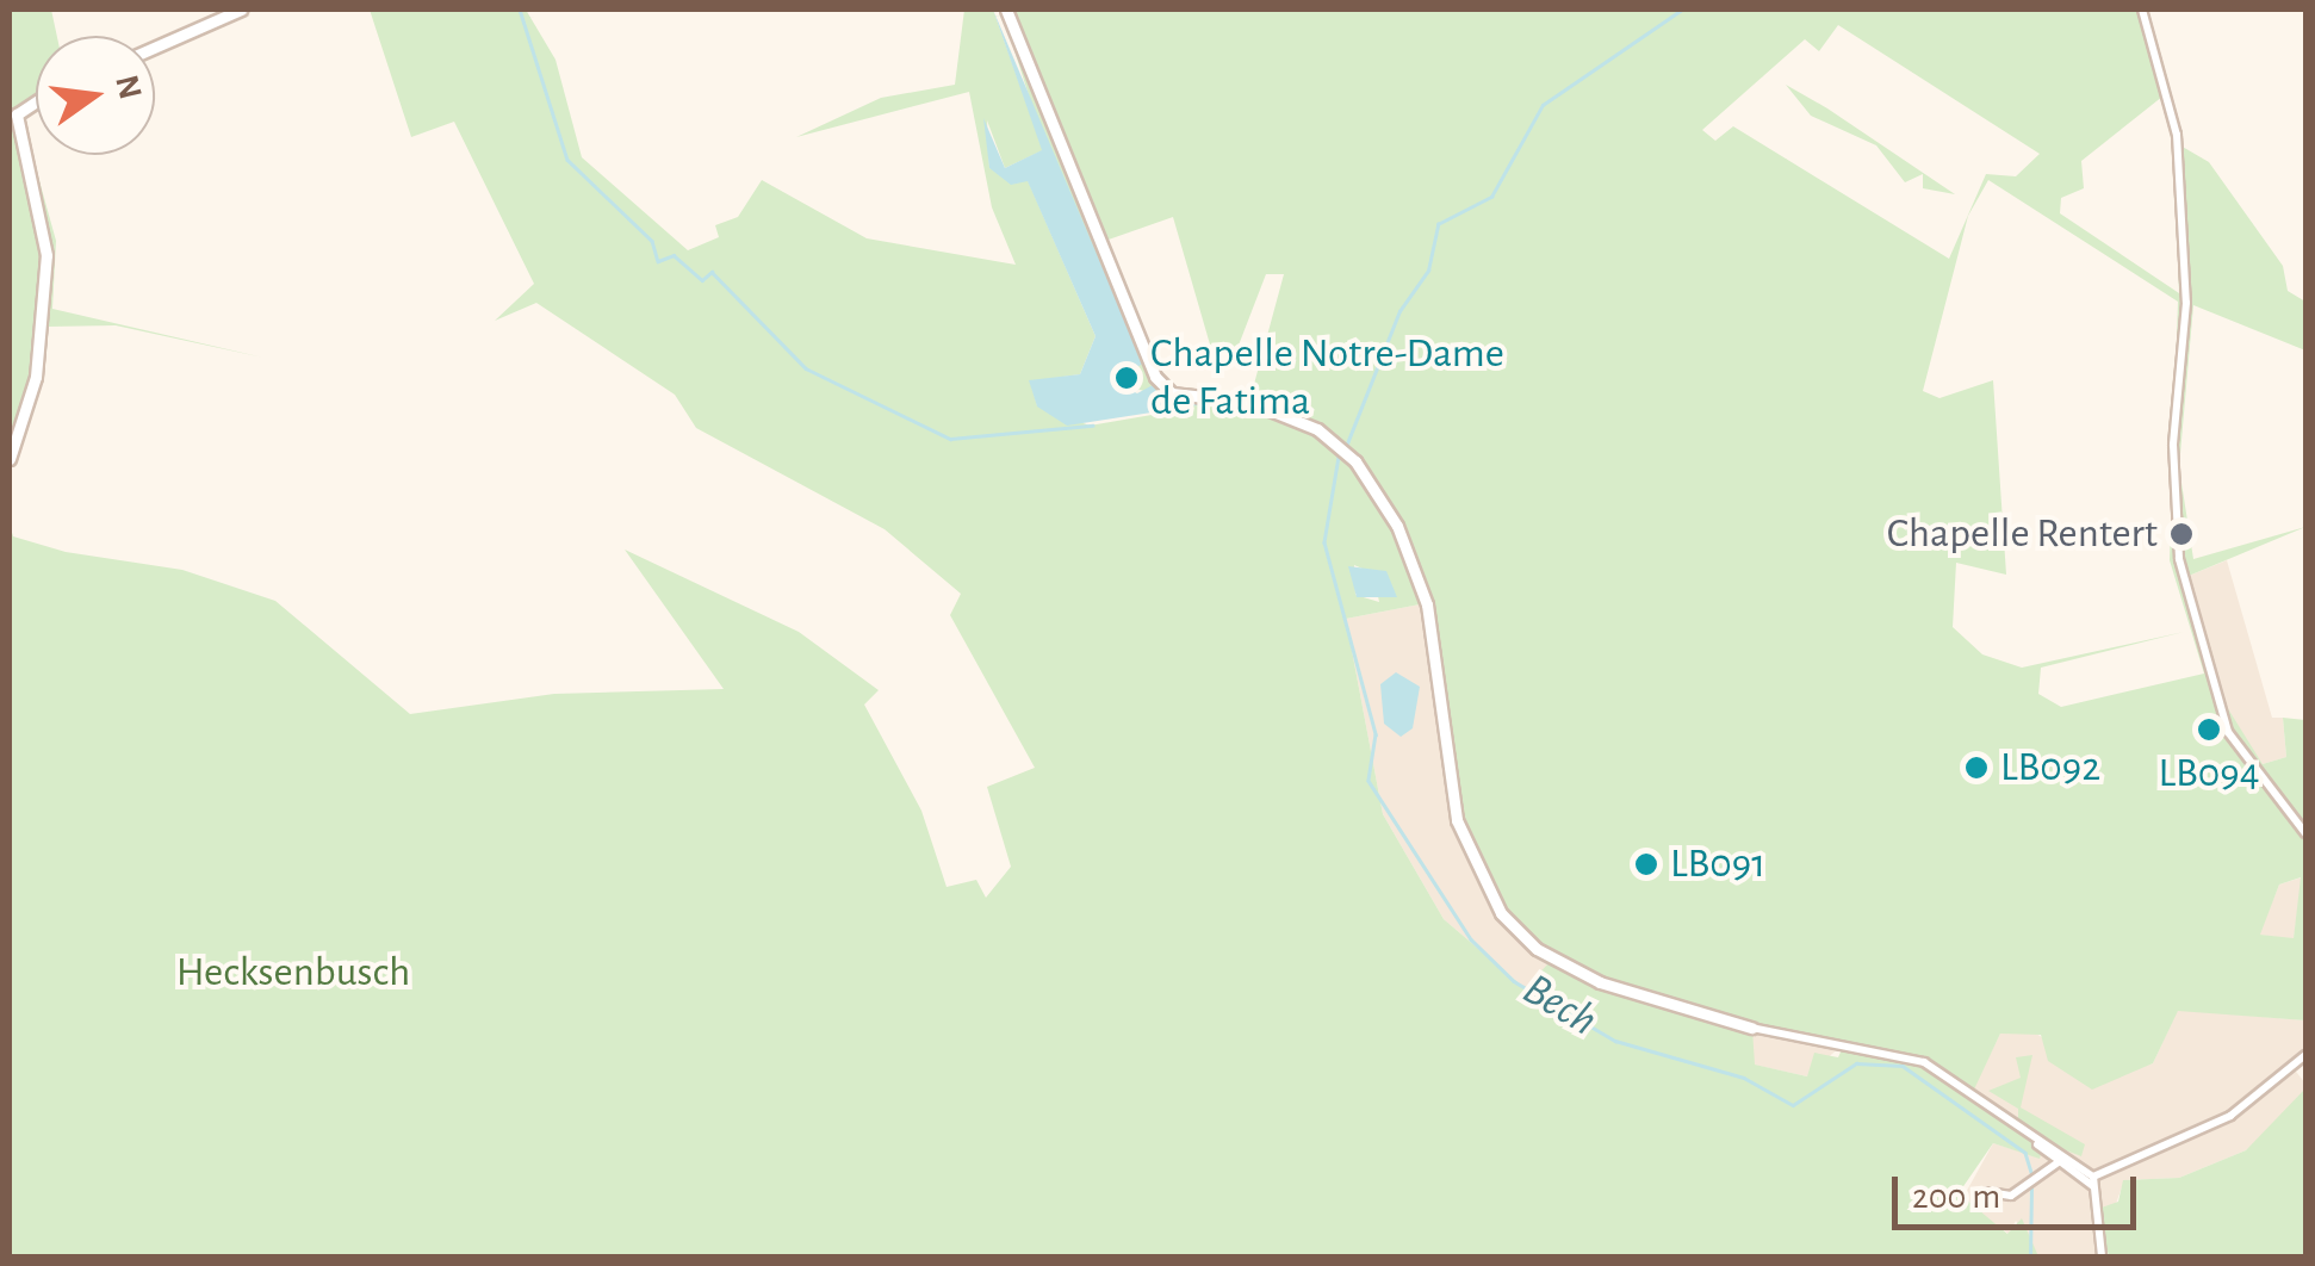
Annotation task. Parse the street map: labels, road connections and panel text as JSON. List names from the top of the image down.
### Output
{
  "water": ["Bech"],
  "parks": ["Hecksenbusch"],
  "places": [
    "Chapelle Notre-Dame de Fatima",
    "Chapelle Rentert",
    "LB094",
    "LB092",
    "LB091"
  ],
  "scale_bar": "200 m",
  "north": "right"
}
